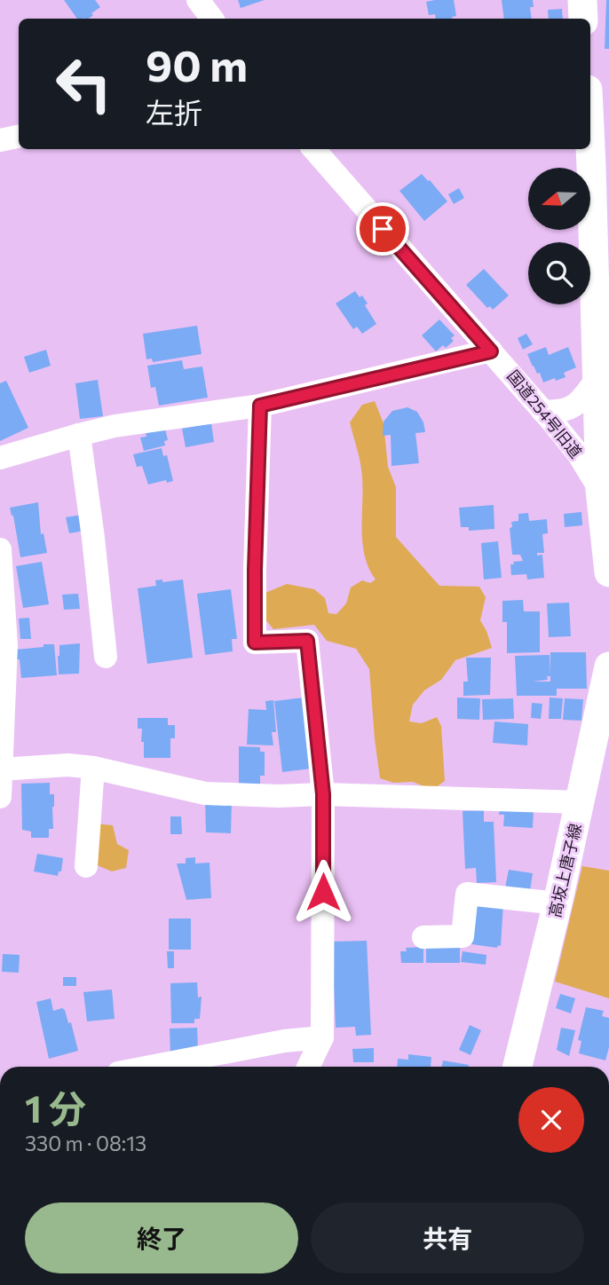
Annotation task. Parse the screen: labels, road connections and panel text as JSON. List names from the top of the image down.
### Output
{
  "streets": {
    "main road": ["高坂上唐子線"],
    "street": ["国道254号旧道"]
  },
  "north": "left",
  "page": {
    "turn": ["90 m", "左折"],
    "heading": ["1 分", "330 m · 08:13"],
    "buttons": ["終了", "共有"]
  }
}
